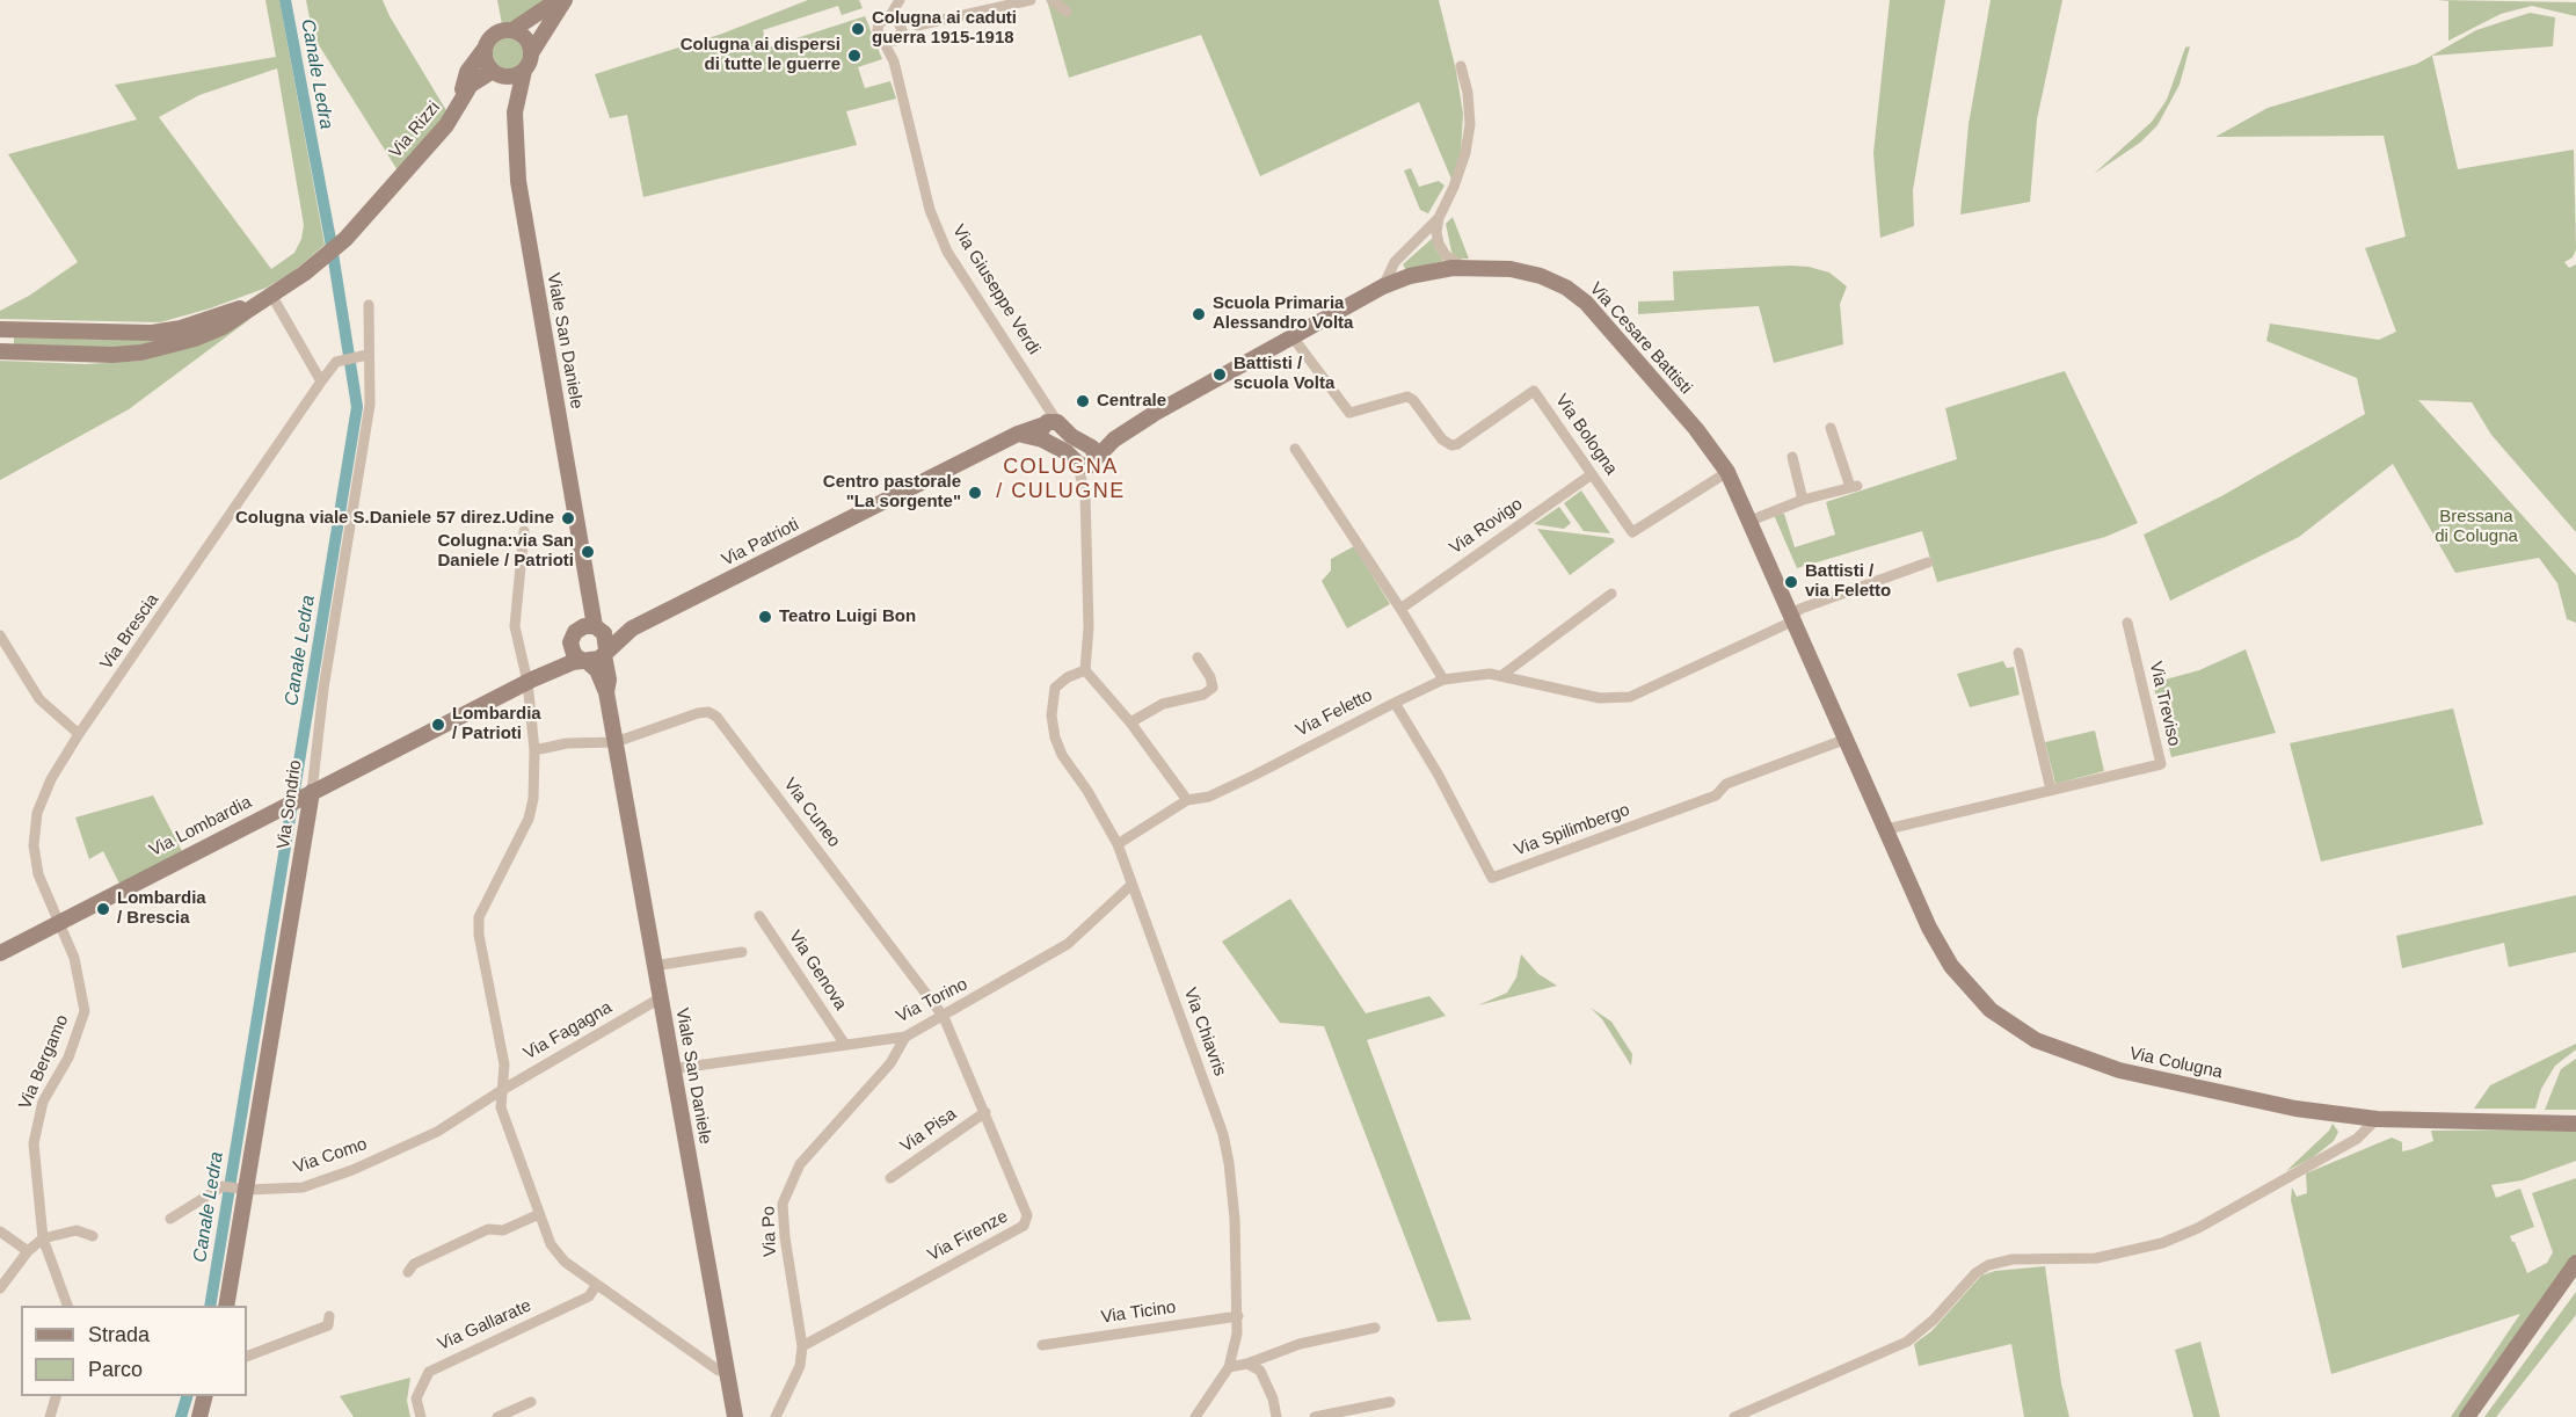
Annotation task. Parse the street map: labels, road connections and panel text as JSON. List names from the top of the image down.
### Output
{
  "streets": {
    "street": [
      "Via Rizzi",
      "Via Giuseppe Verdi",
      "Via Cesare Battisti",
      "Viale San Daniele",
      "Via Bologna",
      "Via Rovigo",
      "Via Patrioti",
      "Via Brescia",
      "Via Treviso",
      "Via Feletto",
      "Via Sondrio",
      "Via Cuneo",
      "Via Lombardia",
      "Via Spilimbergo",
      "Via Genova",
      "Via Torino",
      "Via Fagagna",
      "Via Chiavris",
      "Via Bergamo",
      "Via Colugna",
      "Via Pisa",
      "Via Como",
      "Via Po",
      "Via Firenze",
      "Via Ticino",
      "Via Gallarate"
    ]
  },
  "crossings": [
    ["Via Rizzi", "Viale San Daniele"],
    ["Via Giuseppe Verdi", "Via Patrioti"],
    ["Via Cesare Battisti", "Via Bologna"],
    ["Via Cesare Battisti", "Via Treviso"],
    ["Via Cesare Battisti", "Via Feletto"],
    ["Via Cesare Battisti", "Via Spilimbergo"],
    ["Via Cesare Battisti", "Via Colugna"],
    ["Viale San Daniele", "Via Patrioti"],
    ["Viale San Daniele", "Via Cuneo"],
    ["Viale San Daniele", "Via Lombardia"],
    ["Viale San Daniele", "Via Torino"],
    ["Viale San Daniele", "Via Fagagna"],
    ["Via Bologna", "Via Rovigo"],
    ["Via Patrioti", "Via Lombardia"],
    ["Via Brescia", "Via Sondrio"],
    ["Via Brescia", "Via Lombardia"],
    ["Via Brescia", "Via Bergamo"],
    ["Via Treviso", "Via Colugna"],
    ["Via Feletto", "Via Spilimbergo"],
    ["Via Feletto", "Via Chiavris"],
    ["Via Sondrio", "Via Lombardia"],
    ["Via Sondrio", "Via Como"],
    ["Via Cuneo", "Via Torino"],
    ["Via Cuneo", "Via Firenze"],
    ["Via Lombardia", "Via Bergamo"],
    ["Via Genova", "Via Torino"],
    ["Via Torino", "Via Chiavris"],
    ["Via Torino", "Via Po"],
    ["Via Torino", "Via Firenze"],
    ["Via Fagagna", "Via Como"],
    ["Via Chiavris", "Via Ticino"],
    ["Via Pisa", "Via Firenze"],
    ["Via Po", "Via Firenze"]
  ],
  "districts": ["COLUGNA / CULUGNE"],
  "water": ["Canale Ledra"],
  "parks": ["Bressana di Colugna"],
  "places": [
    "Colugna ai caduti guerra 1915-1918",
    "Colugna ai dispersi di tutte le guerre",
    "Scuola Primaria Alessandro Volta",
    "Battisti / scuola Volta",
    "Centrale",
    "Centro pastorale \"La sorgente\"",
    "Colugna viale S.Daniele 57 direz.Udine",
    "Colugna:via San Daniele / Patrioti",
    "Battisti / via Feletto",
    "Teatro Luigi Bon",
    "Lombardia / Patrioti",
    "Lombardia / Brescia"
  ],
  "legend": ["Strada", "Parco"]
}
